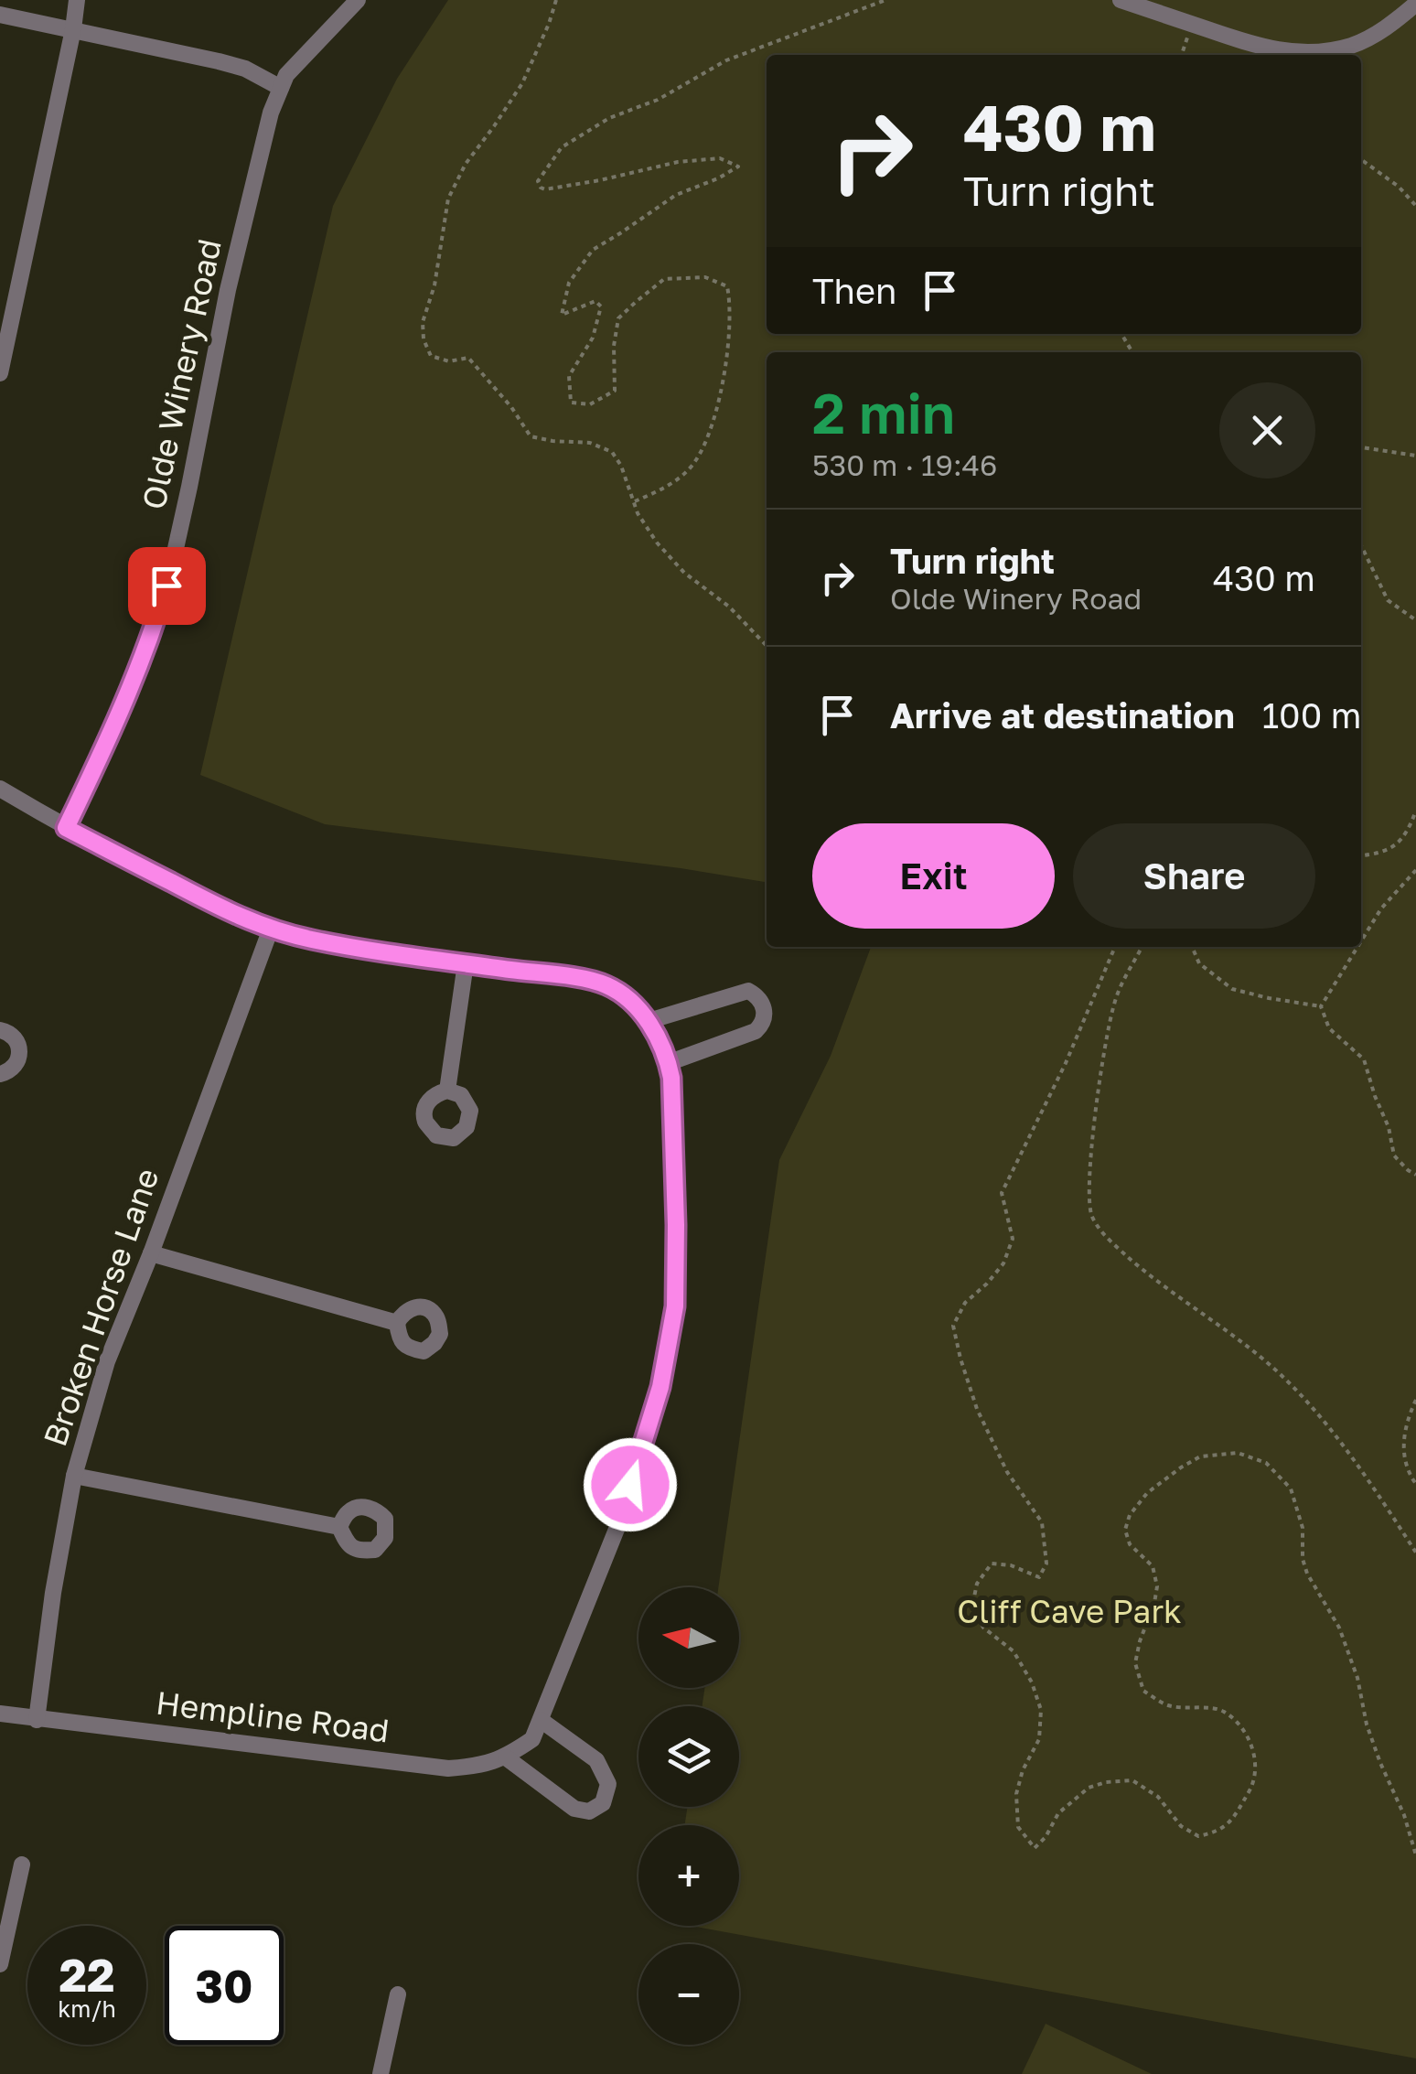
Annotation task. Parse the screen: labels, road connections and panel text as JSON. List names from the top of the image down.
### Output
{
  "streets": {
    "street": ["Olde Winery Road", "Broken Horse Lane", "Hempline Road"]
  },
  "crossings": [
    ["Broken Horse Lane", "Hempline Road"]
  ],
  "parks": ["Cliff Cave Park"],
  "north": "left",
  "page": {
    "turn": ["430 m", "Turn right"],
    "then": "Then",
    "heading": ["2 min", "530 m · 19:46"],
    "list": [
      {
        "name": "Turn right",
        "note": "Olde Winery Road",
        "value": "430 m"
      },
      {
        "name": "Arrive at destination",
        "value": "100 m"
      }
    ],
    "buttons": ["Exit", "Share"],
    "map_buttons": ["+", "−"],
    "speed": "22 km/h",
    "limit": "30"
  }
}
